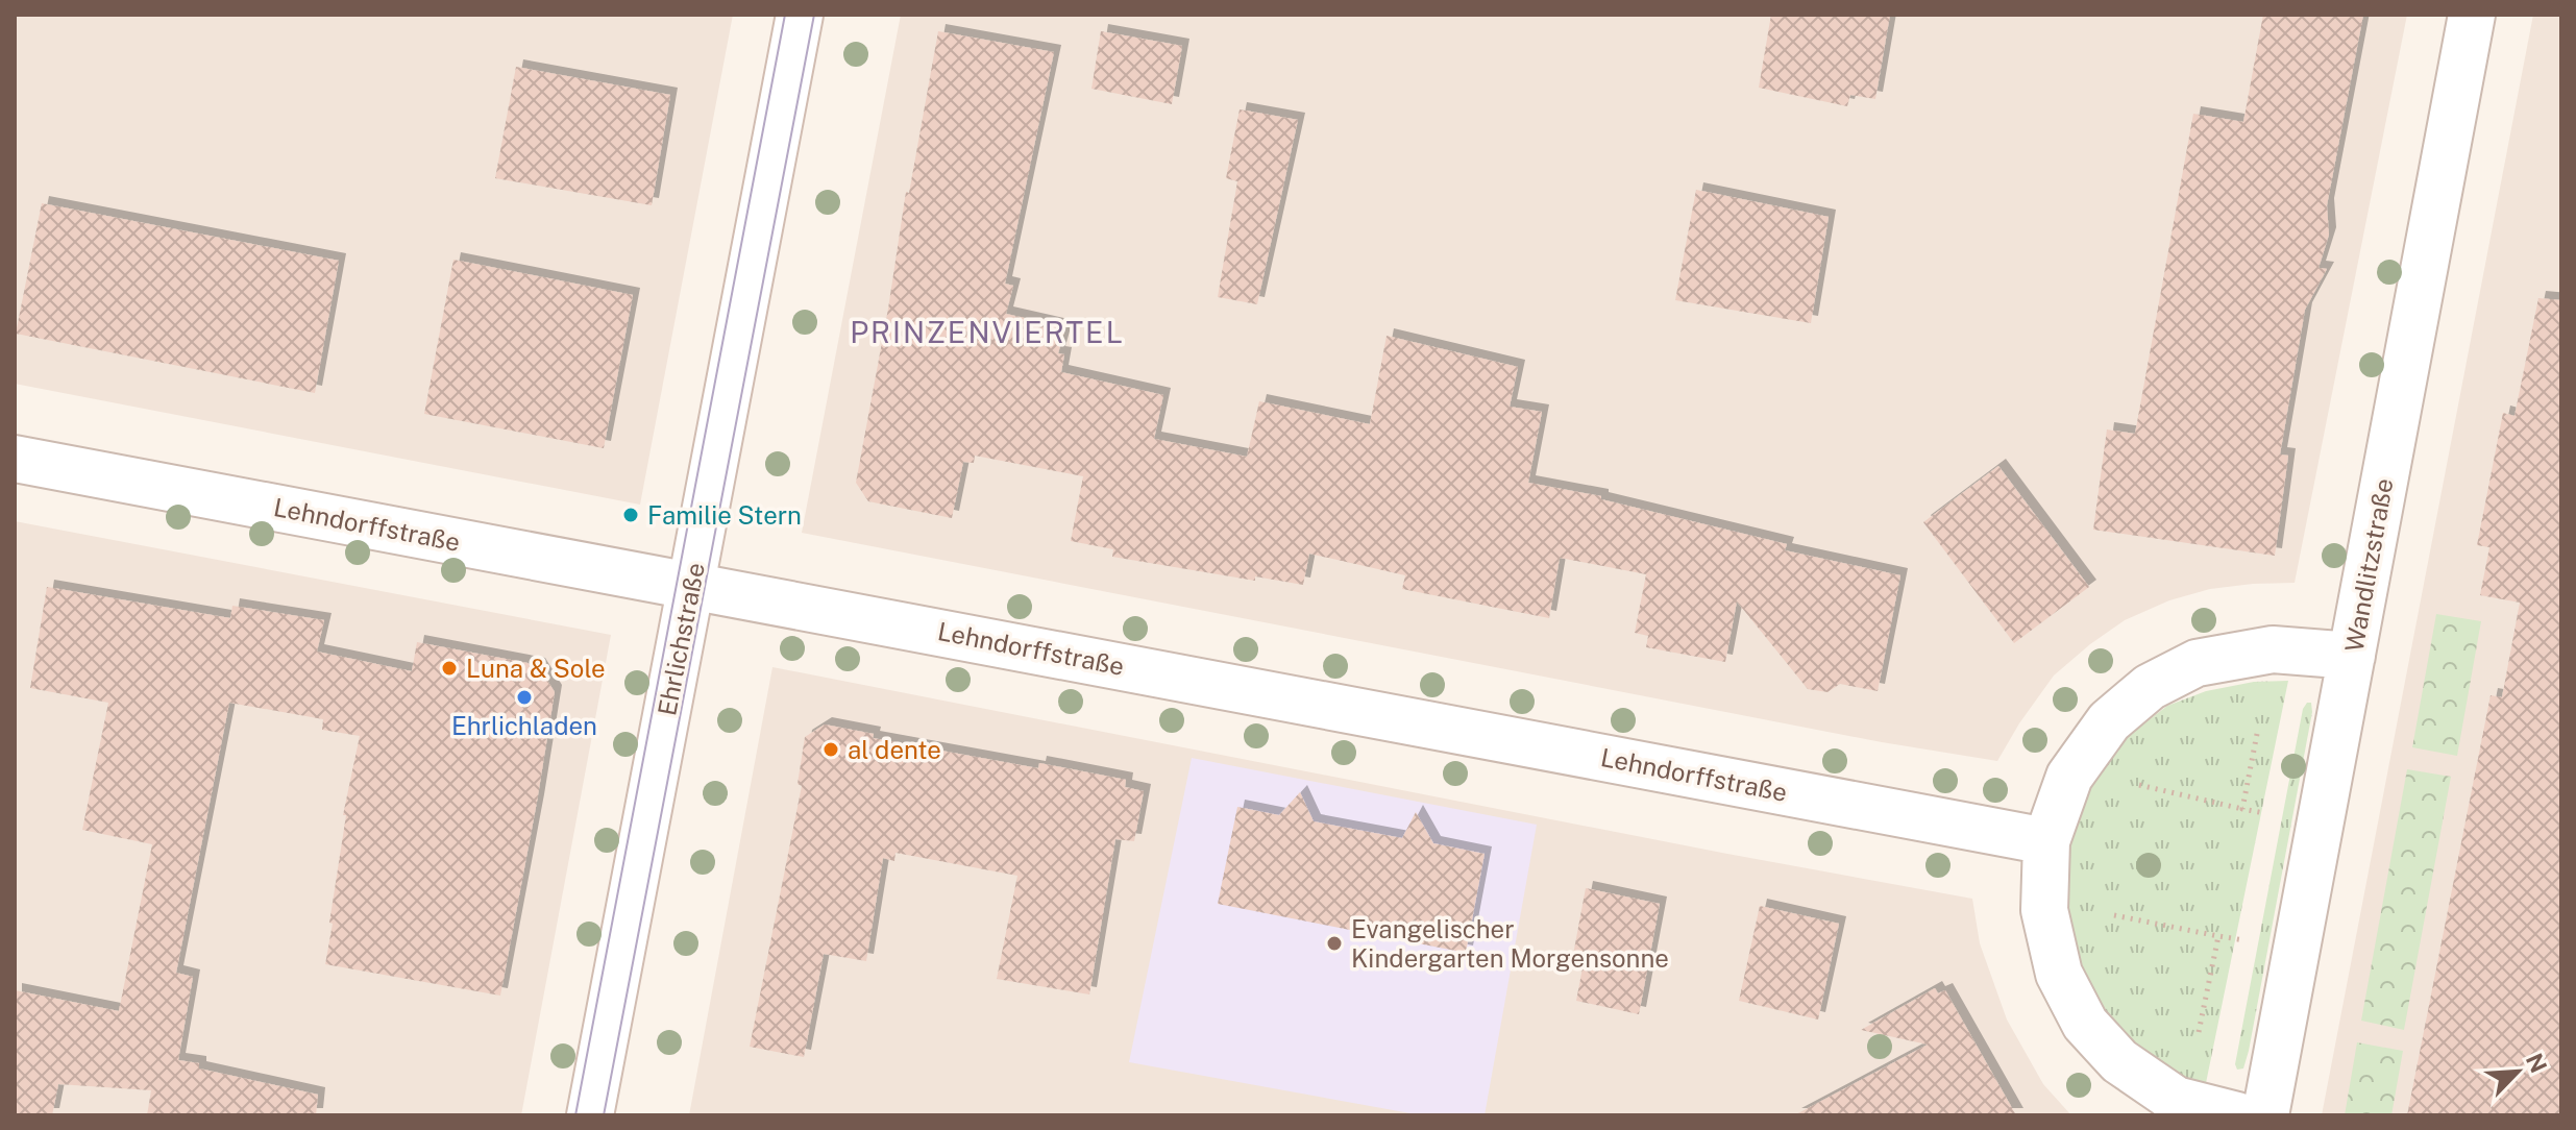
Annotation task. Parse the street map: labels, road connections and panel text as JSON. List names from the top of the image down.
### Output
{
  "streets": {
    "street": ["Lehndorffstraße", "Wandlitzstraße", "Ehrlichstraße"]
  },
  "crossings": [
    ["Lehndorffstraße", "Ehrlichstraße"]
  ],
  "districts": ["PRINZENVIERTEL"],
  "places": [
    "Familie Stern",
    "Luna & Sole",
    "Ehrlichladen",
    "al dente",
    "Evangelischer Kindergarten Morgensonne"
  ],
  "north": "top right"
}
